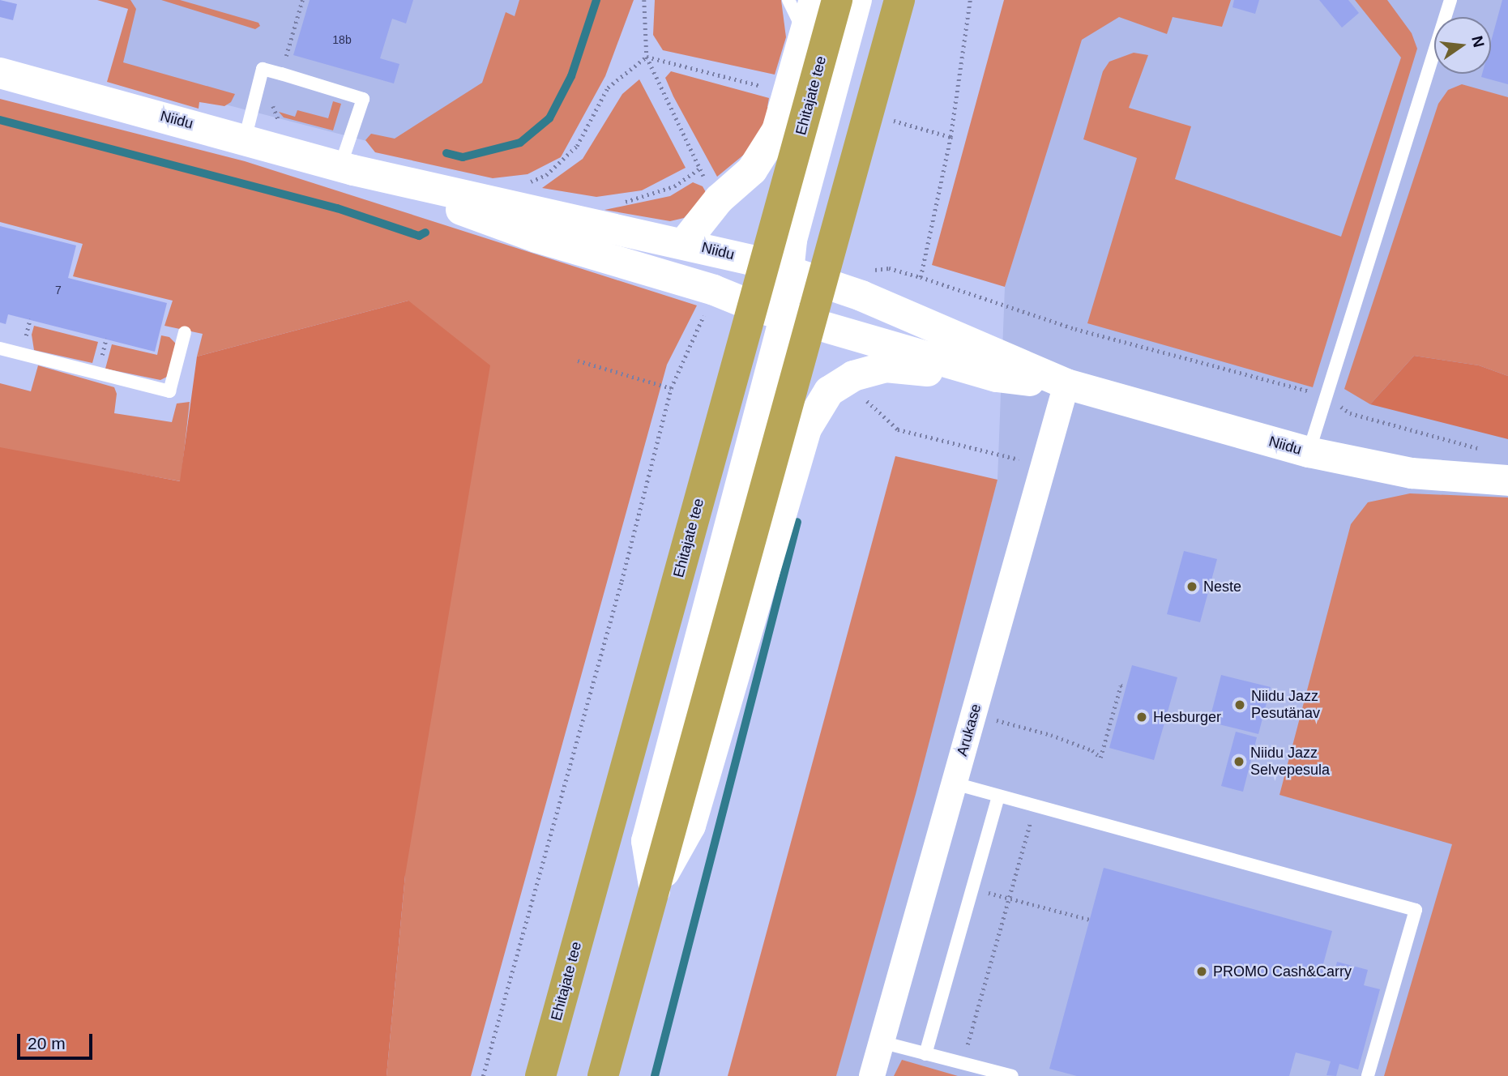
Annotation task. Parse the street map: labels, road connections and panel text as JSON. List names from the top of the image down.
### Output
{
  "streets": {
    "highway": ["Ehitajate tee"],
    "street": ["Niidu", "Arukase"]
  },
  "crossings": [
    ["Ehitajate tee", "Niidu"],
    ["Niidu", "Arukase"]
  ],
  "places": [
    "Neste",
    "Niidu Jazz Pesutänav",
    "Hesburger",
    "Niidu Jazz Selvepesula",
    "PROMO Cash&Carry"
  ],
  "house_numbers": ["18b", "7"],
  "scale_bar": "20 m",
  "north": "right"
}
